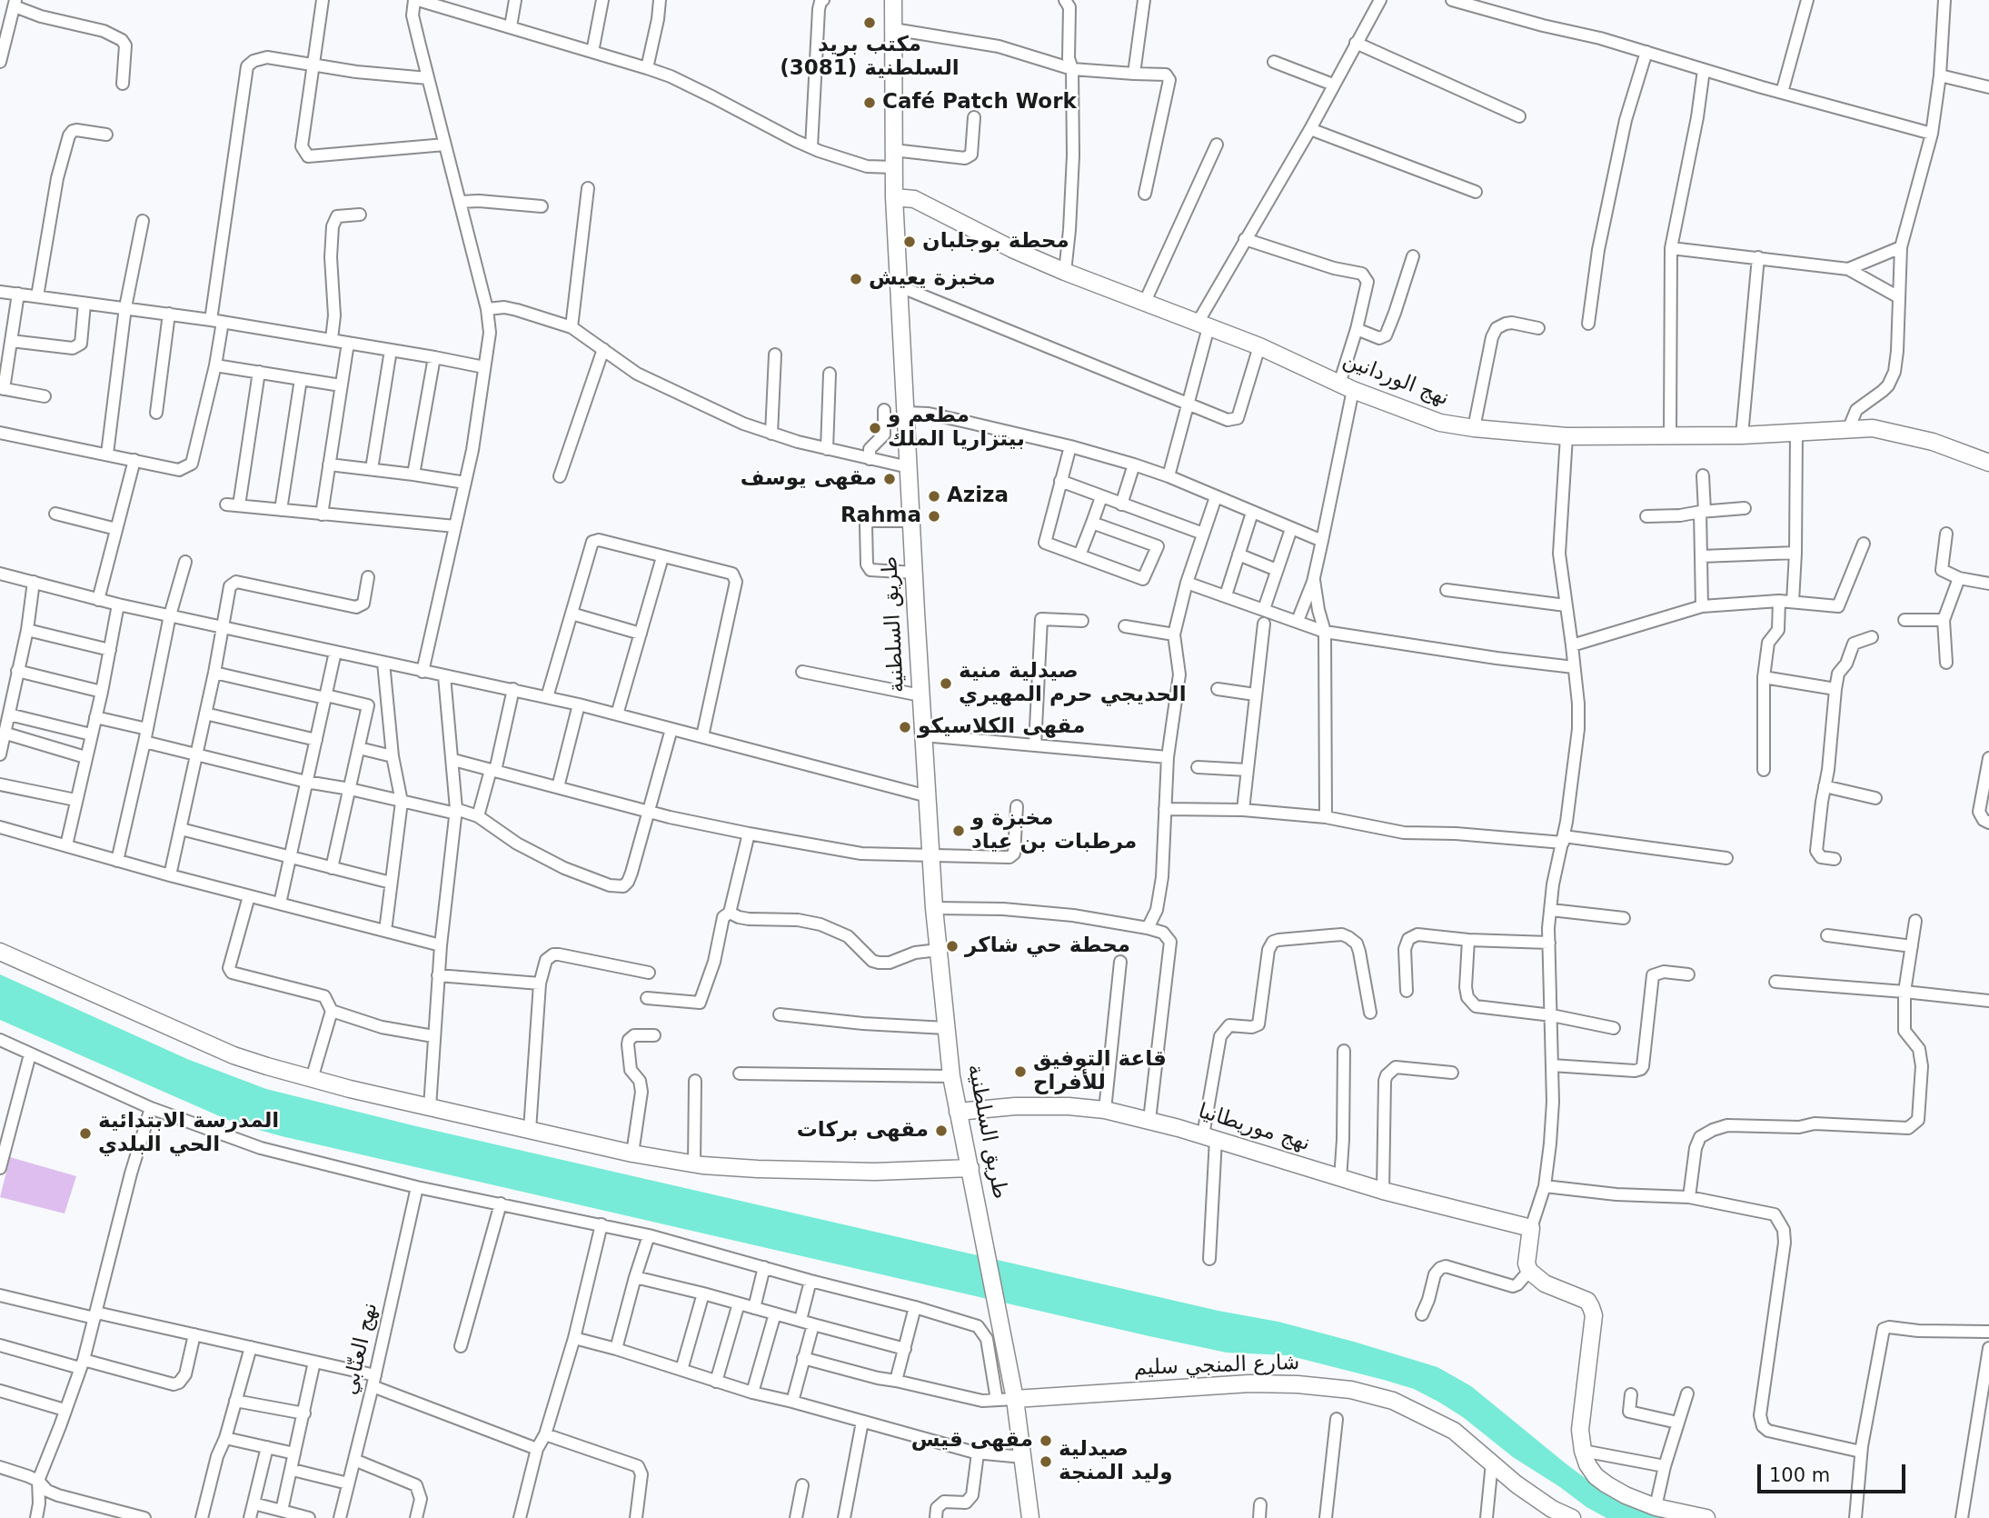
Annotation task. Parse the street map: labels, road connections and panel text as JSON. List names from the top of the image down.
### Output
{
  "streets": {
    "main road": [
      "نهج الوردانين",
      "طريق السلطنية",
      "نهج موريطانيا",
      "شارع المنجي سليم"
    ],
    "street": ["نهج العنّابي"]
  },
  "crossings": [
    ["نهج الوردانين", "طريق السلطنية"],
    ["طريق السلطنية", "نهج موريطانيا"],
    ["طريق السلطنية", "شارع المنجي سليم"]
  ],
  "places": [
    "مكتب بريد السلطنية (3081)",
    "Café Patch Work",
    "محطة بوجلبان",
    "مخبزة يعيش",
    "مطعم و بيتزاريا الملك",
    "مقهى يوسف",
    "Aziza",
    "Rahma",
    "صيدلية منية الحديجي حرم المهيري",
    "مقهى الكلاسيكو",
    "مخبزة و مرطبات بن عياد",
    "محطة حي شاكر",
    "قاعة التوفيق للأفراح",
    "مقهى بركات",
    "المدرسة الابتدائية الحي البلدي",
    "مقهى قيس",
    "صيدلية وليد المنجة"
  ],
  "scale_bar": "100 m"
}
